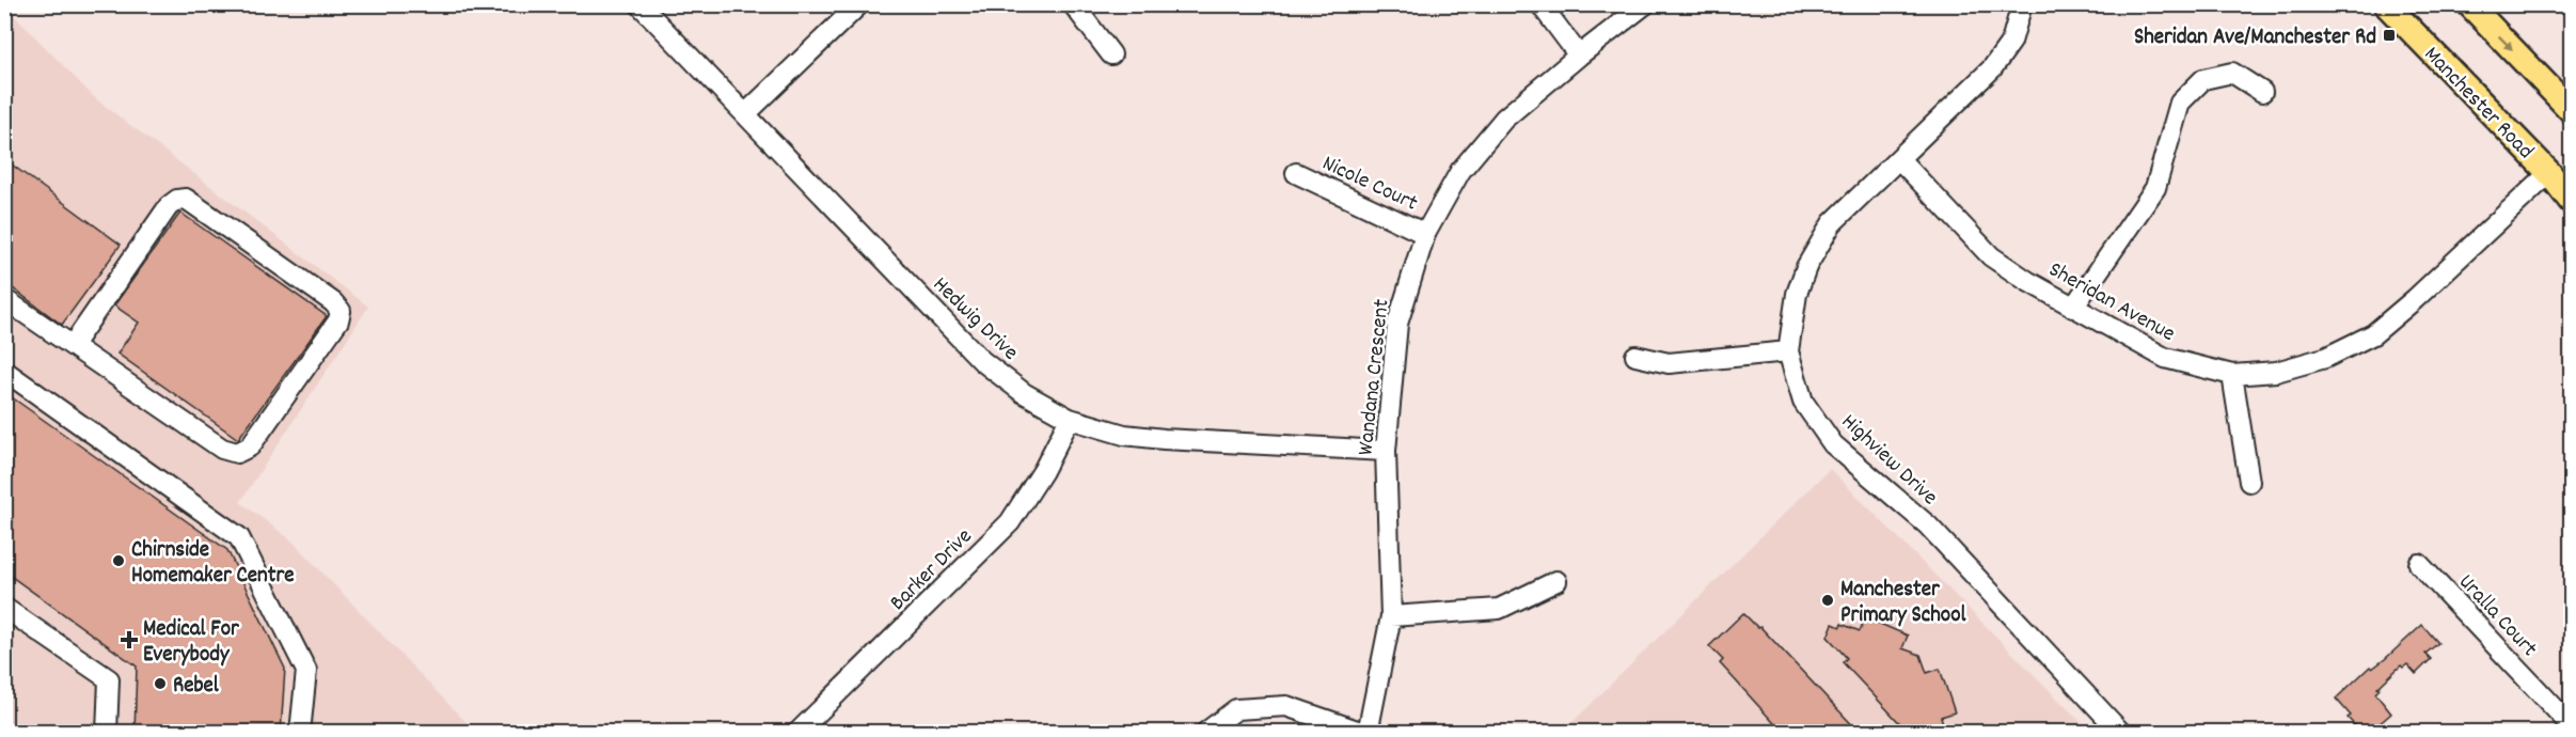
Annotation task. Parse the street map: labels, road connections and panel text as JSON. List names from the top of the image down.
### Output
{
  "streets": {
    "main road": ["Manchester Road"],
    "street": [
      "Nicole Court",
      "Sheridan Avenue",
      "Hedwig Drive",
      "Wandana Crescent",
      "Highview Drive",
      "Barker Drive",
      "Uralla Court"
    ]
  },
  "crossings": [
    ["Manchester Road", "Sheridan Avenue"],
    ["Nicole Court", "Wandana Crescent"],
    ["Sheridan Avenue", "Highview Drive"],
    ["Hedwig Drive", "Wandana Crescent"],
    ["Hedwig Drive", "Barker Drive"]
  ],
  "places": {
    "transit": ["Sheridan Ave/Manchester Rd"],
    "other": ["Chirnside Homemaker Centre", "Manchester Primary School", "Rebel"],
    "health": ["Medical For Everybody"]
  }
}
